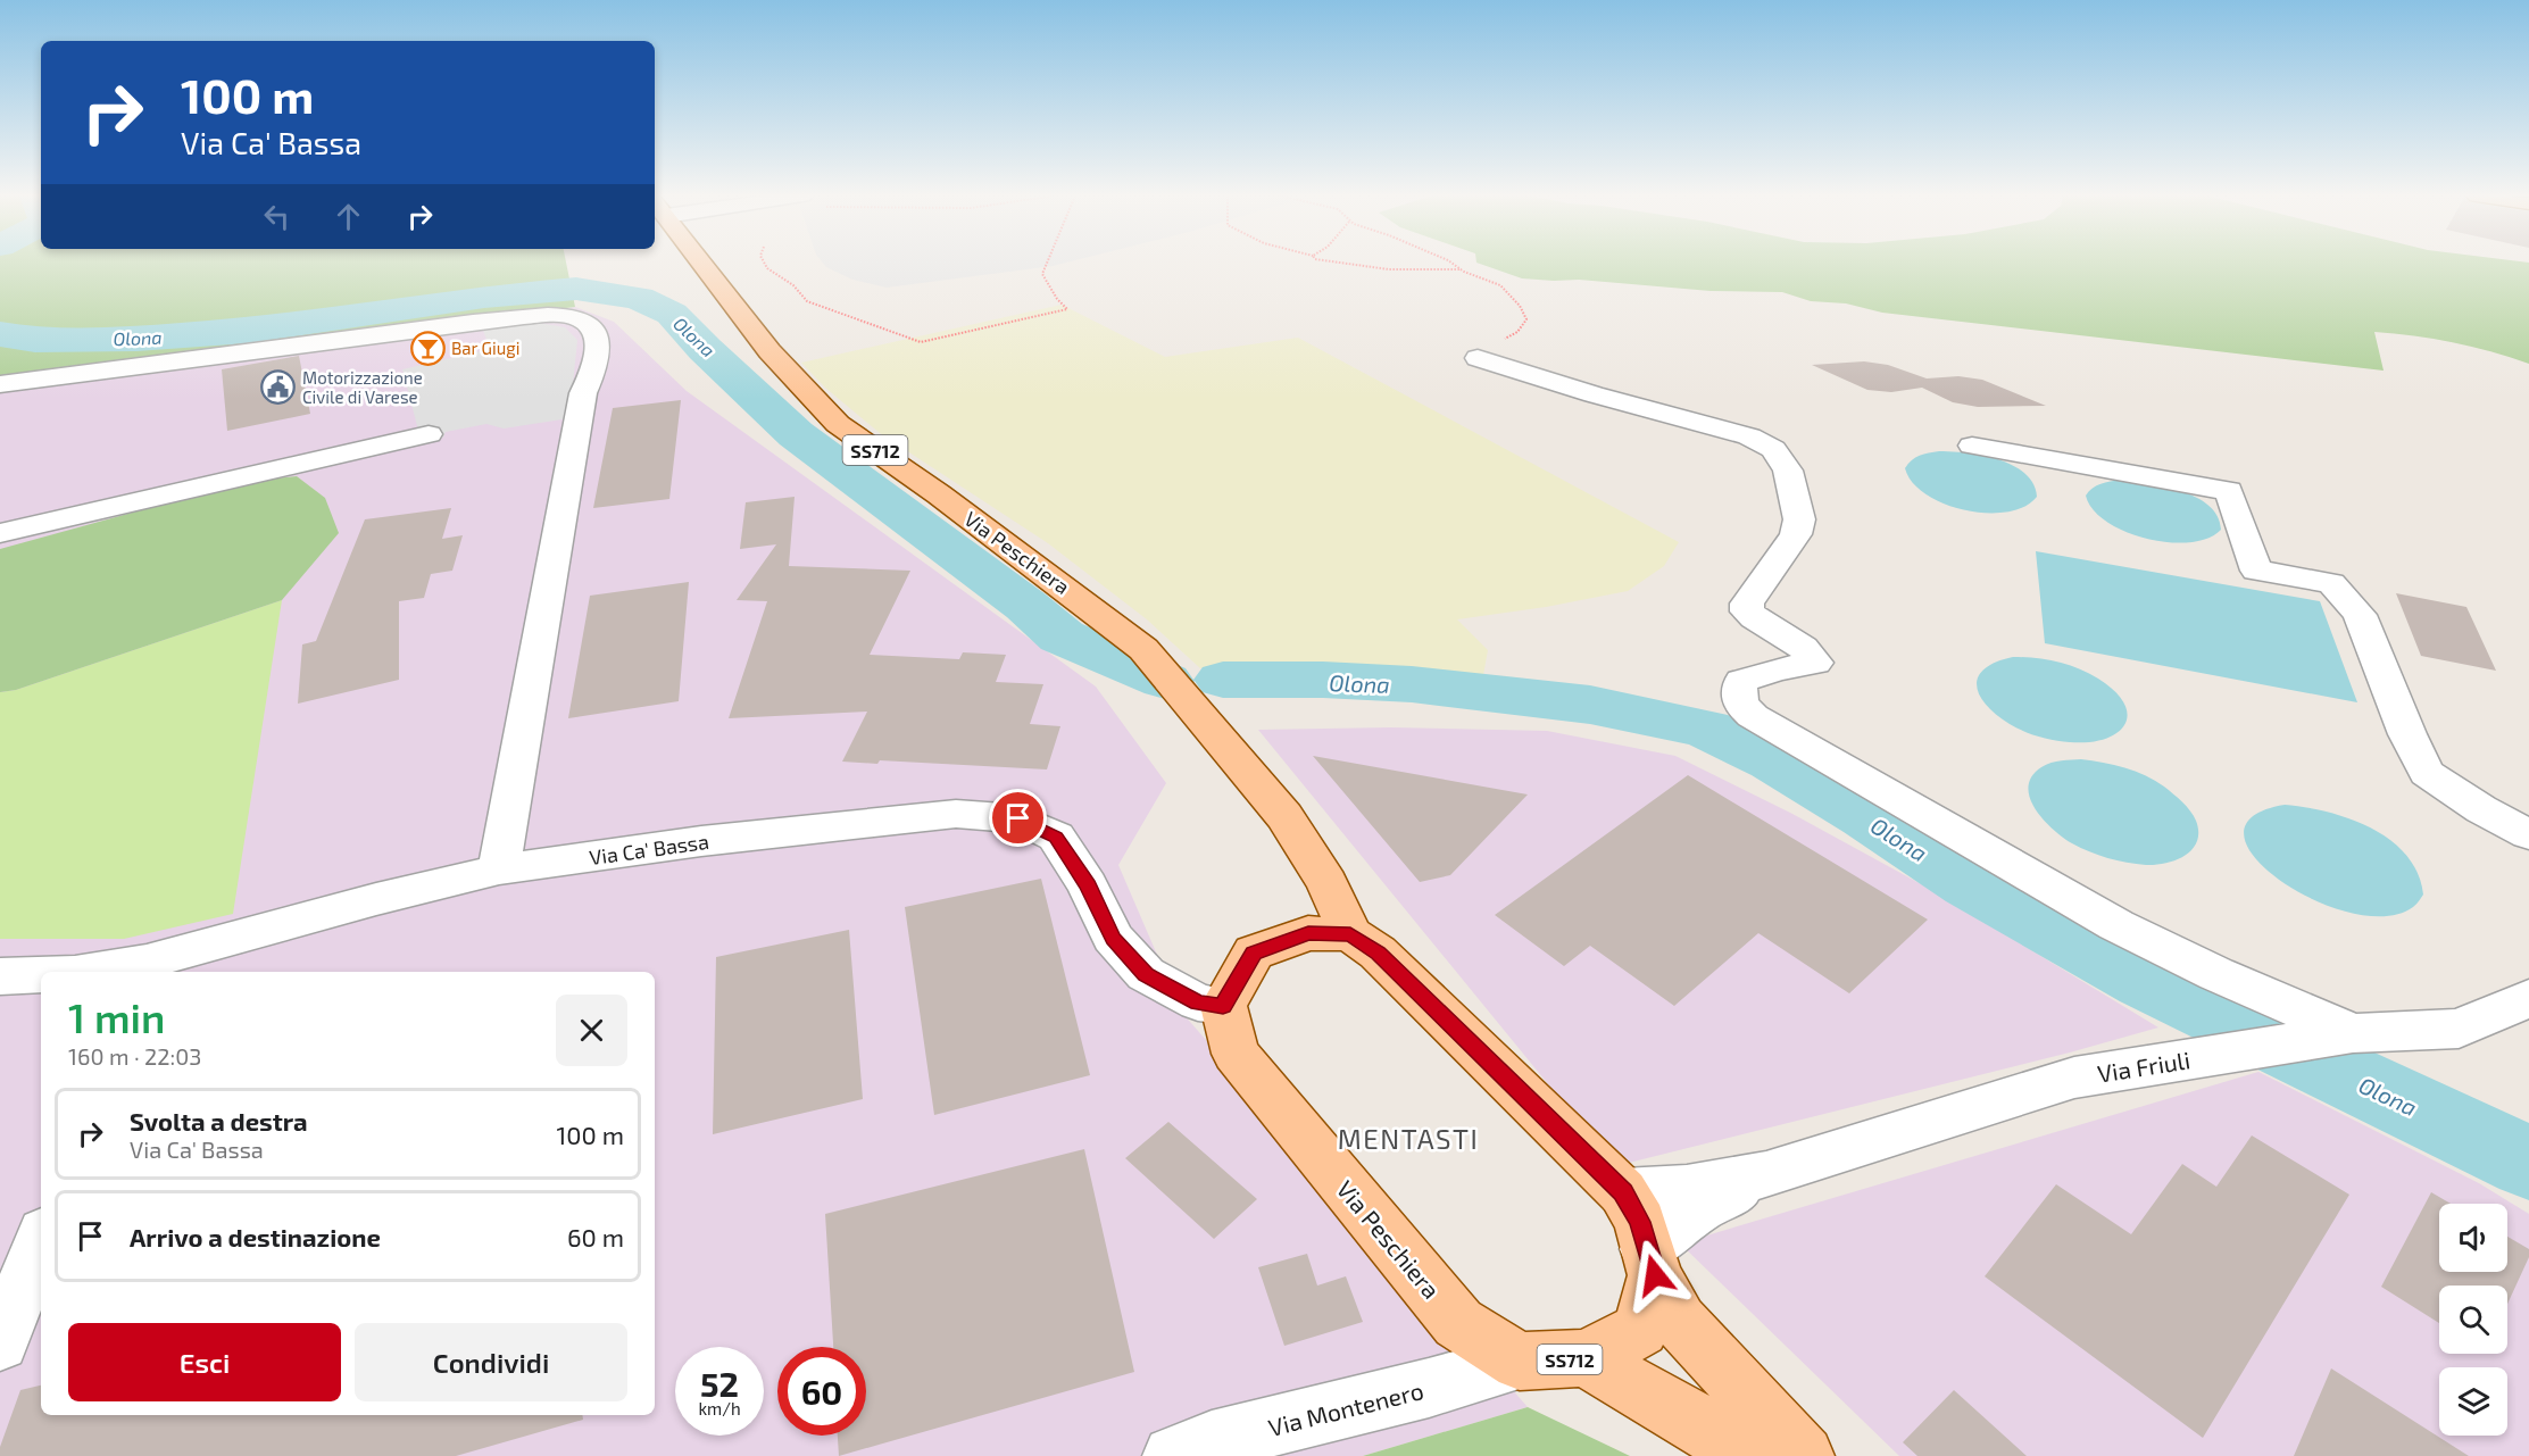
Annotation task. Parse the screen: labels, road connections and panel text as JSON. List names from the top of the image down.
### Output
{
  "streets": {
    "main road": ["SS712", "Via Peschiera"],
    "street": ["Via Ca' Bassa", "Via Friuli", "Via Montenero"]
  },
  "crossings": [
    ["SS712", "Via Peschiera"],
    ["SS712", "Via Friuli"],
    ["SS712", "Via Montenero"],
    ["Via Peschiera", "Via Ca' Bassa"],
    ["Via Peschiera", "Via Montenero"]
  ],
  "districts": ["MENTASTI"],
  "water": ["Olona"],
  "places": {
    "bar": ["Bar Giugi"],
    "public building": ["Motorizzazione Civile di Varese"]
  },
  "page": {
    "turn": ["100 m", "Via Ca' Bassa"],
    "heading": ["1 min", "160 m · 22:03"],
    "list": [
      {
        "name": "Svolta a destra",
        "note": "Via Ca' Bassa",
        "value": "100 m"
      },
      {
        "name": "Arrivo a destinazione",
        "value": "60 m"
      }
    ],
    "buttons": ["Esci", "Condividi"],
    "speed": "52 km/h",
    "limit": "60"
  }
}
